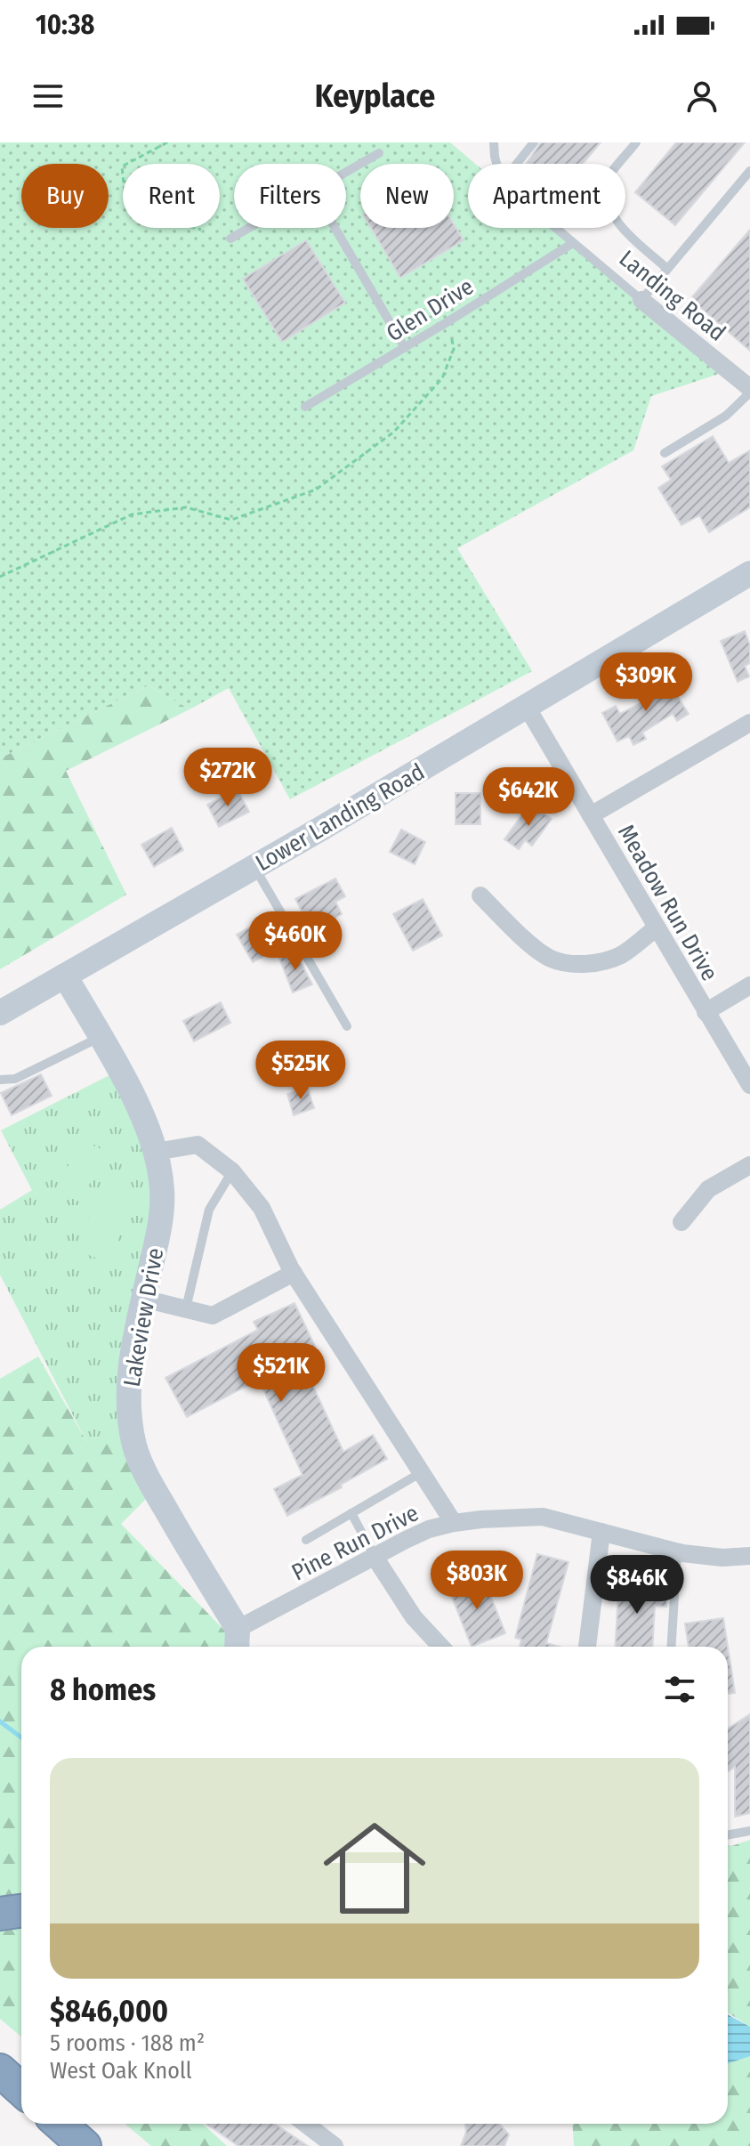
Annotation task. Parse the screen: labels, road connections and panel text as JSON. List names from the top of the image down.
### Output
{
  "streets": {
    "main road": ["Lower Landing Road", "Lakeview Drive"],
    "street": ["Landing Road", "Meadow Run Drive", "Pine Run Drive"],
    "lane": ["Glen Drive"]
  },
  "crossings": [
    ["Landing Road", "Glen Drive"],
    ["Lower Landing Road", "Meadow Run Drive"],
    ["Lower Landing Road", "Lakeview Drive"],
    ["Lakeview Drive", "Pine Run Drive"]
  ],
  "page": {
    "status": "10:38",
    "header": "Keyplace",
    "chip": [
      "Buy",
      "Rent",
      "Filters",
      "New",
      "Apartment"
    ],
    "price": [
      "$309K",
      "$272K",
      "$642K",
      "$460K",
      "$525K",
      "$521K",
      "$803K",
      "$846K"
    ],
    "heading": "8 homes",
    "list": [
      {
        "name": "$846,000",
        "note": "5 rooms · 188 m² · West Oak Knoll"
      }
    ]
  }
}
